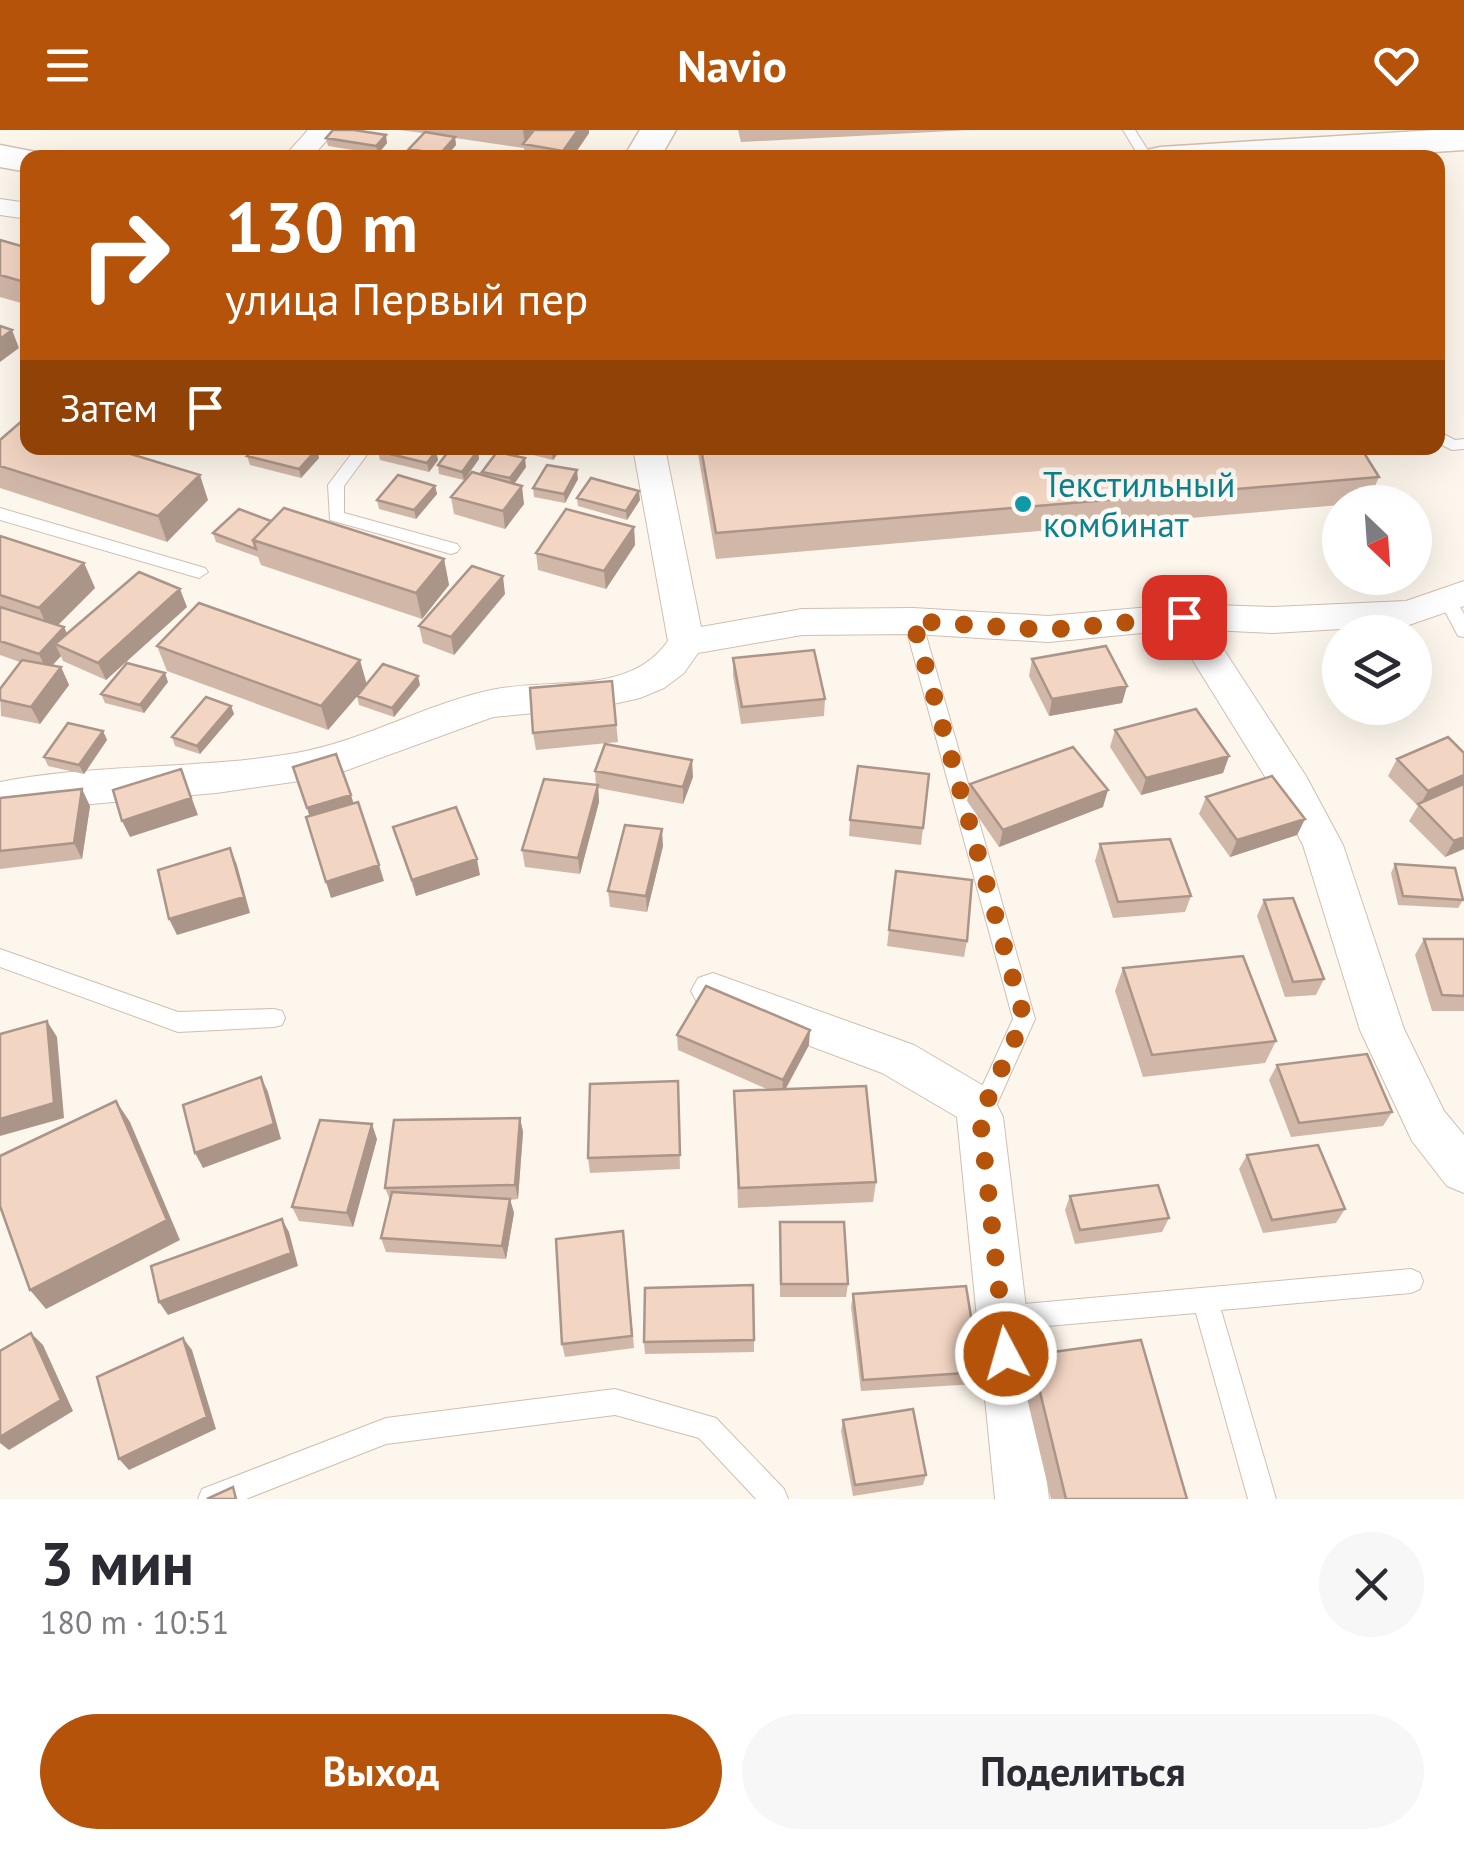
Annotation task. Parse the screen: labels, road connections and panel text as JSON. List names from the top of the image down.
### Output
{
  "places": ["Текстильный комбинат"],
  "north": "bottom right",
  "page": {
    "header": "Navio",
    "turn": ["130 m", "улица Первый пер"],
    "then": "Затем",
    "heading": ["3 мин", "180 m · 10:51"],
    "buttons": ["Выход", "Поделиться"]
  }
}
